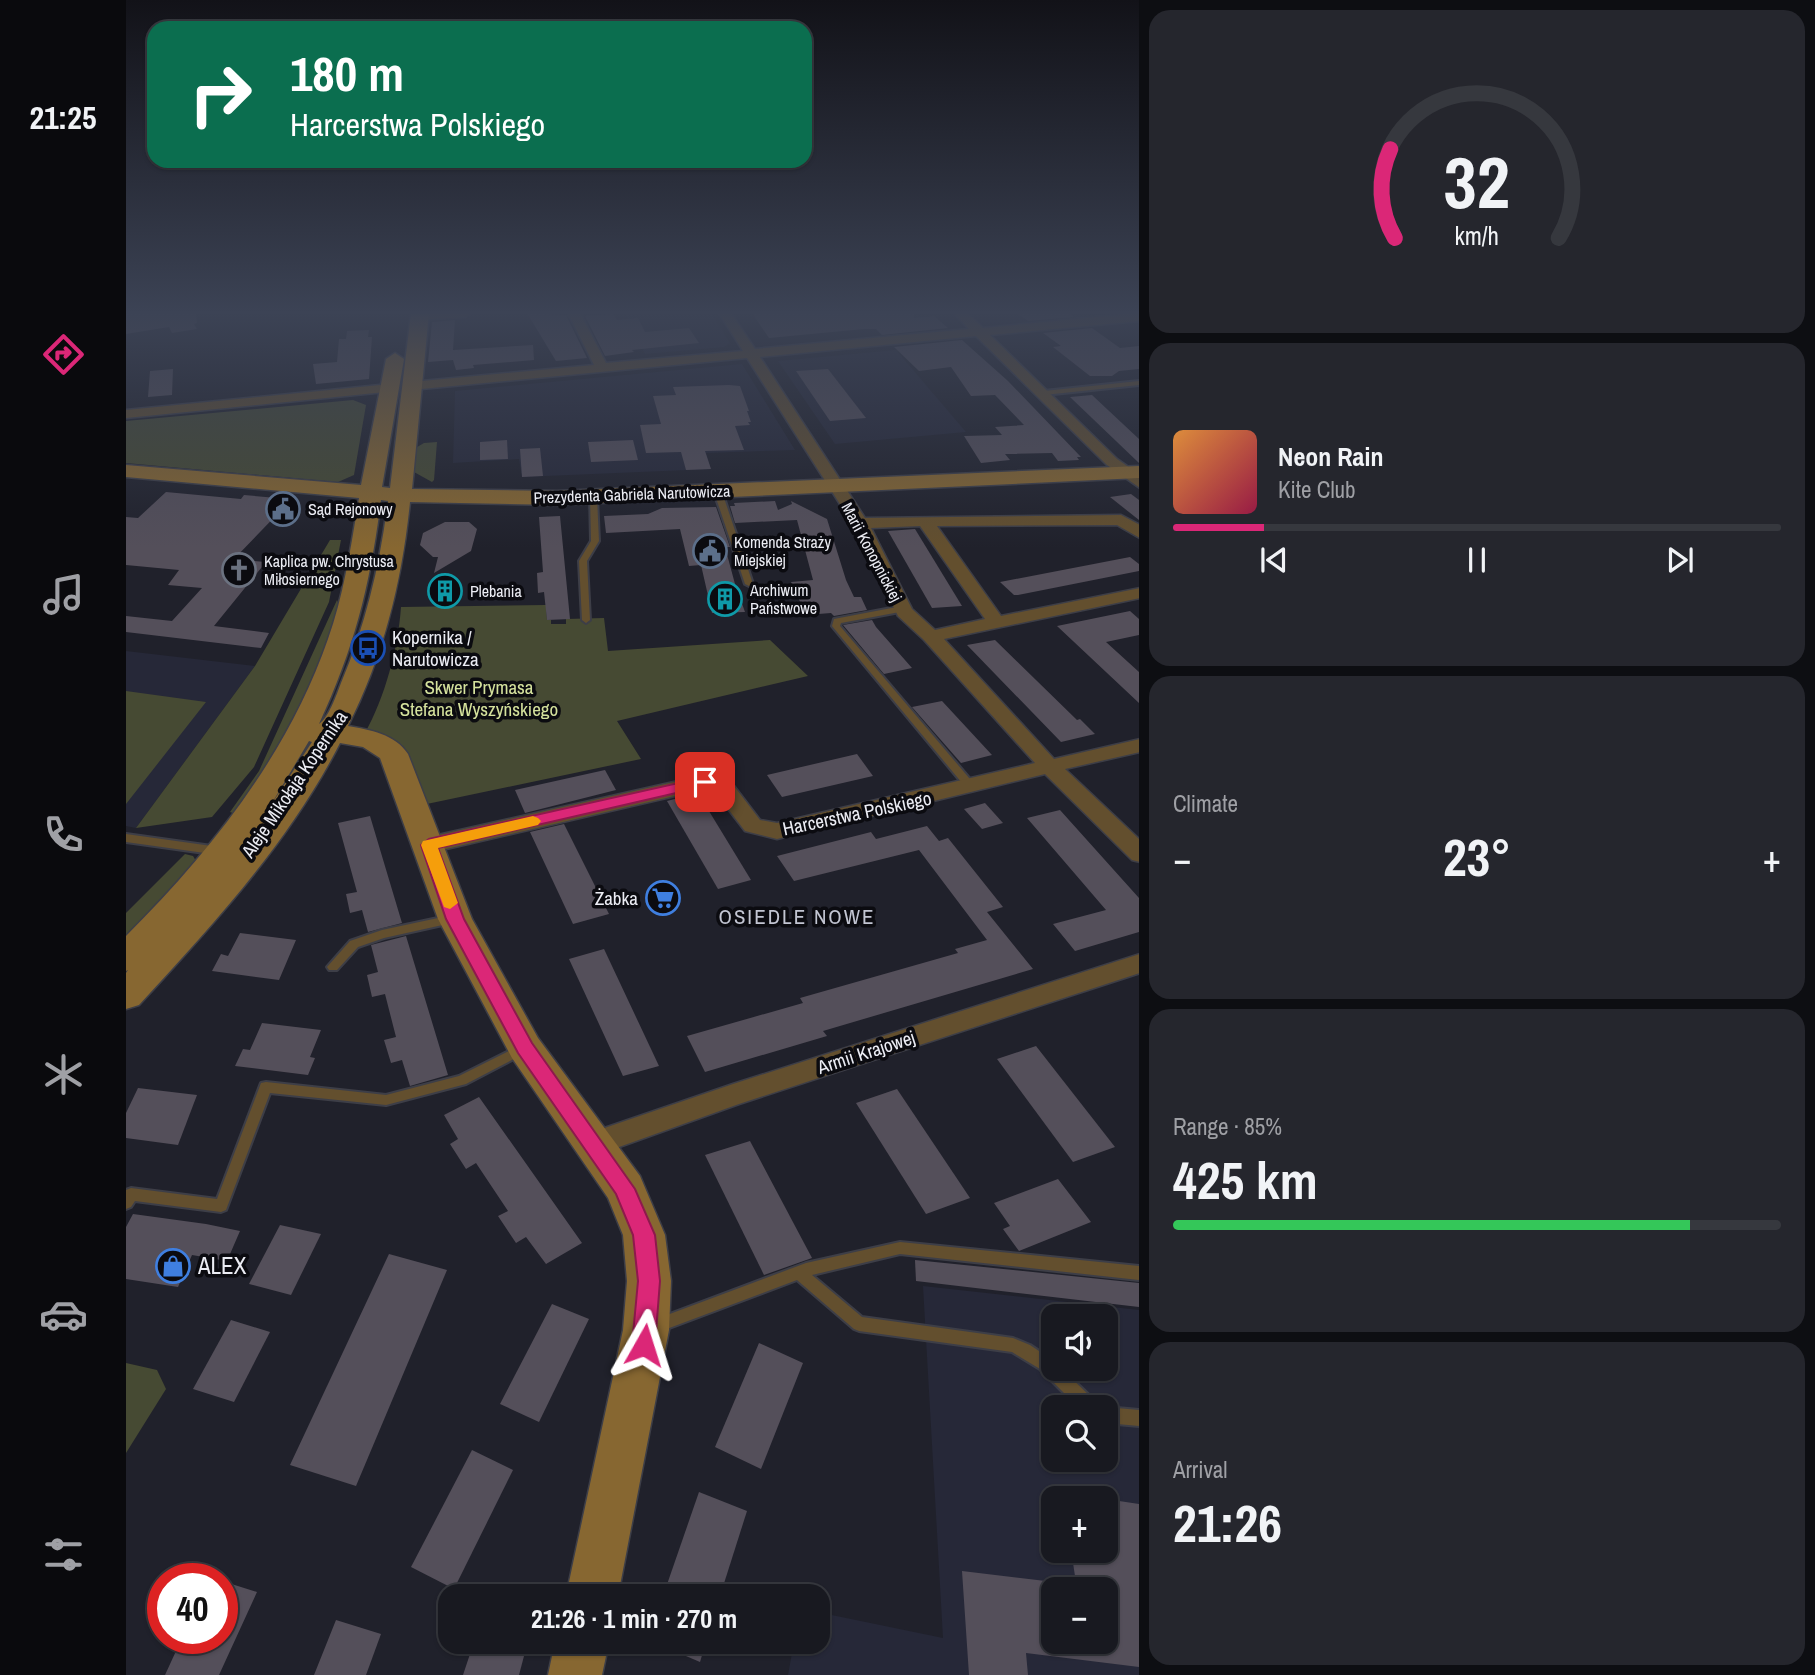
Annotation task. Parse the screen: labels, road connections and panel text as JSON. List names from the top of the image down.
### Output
{
  "streets": {
    "street": [
      "Prezydenta Gabriela Narutowicza",
      "Marii Konopnickiej",
      "Aleje Mikołaja Kopernika",
      "Harcerstwa Polskiego",
      "Armii Krajowej"
    ]
  },
  "crossings": [
    ["Prezydenta Gabriela Narutowicza", "Marii Konopnickiej"],
    ["Prezydenta Gabriela Narutowicza", "Aleje Mikołaja Kopernika"],
    ["Marii Konopnickiej", "Harcerstwa Polskiego"]
  ],
  "districts": ["OSIEDLE NOWE"],
  "parks": ["Skwer Prymasa Stefana Wyszyńskiego"],
  "places": {
    "public building": ["Sąd Rejonowy", "Komenda Straży Miejskiej"],
    "church": ["Kaplica pw. Chrystusa Miłosiernego"],
    "building": ["Plebania", "Archiwum Państwowe"],
    "bus stop": ["Kopernika / Narutowicza"],
    "supermarket": ["Żabka"],
    "shop": ["ALEX"]
  },
  "page": {
    "tabs": "21:25",
    "turn": ["180 m", "Harcerstwa Polskiego"],
    "song": ["Neon Rain", "Kite Club"],
    "tile": [
      "Climate",
      ["Range · 85%", "425 km"],
      ["Arrival", "21:26"]
    ],
    "heat": ["−", "23°", "+"],
    "map_buttons": ["+", "−"],
    "limit": "40",
    "trip": "21:26 · 1 min · 270 m",
    "gauge": ["32", "km/h"]
  }
}
